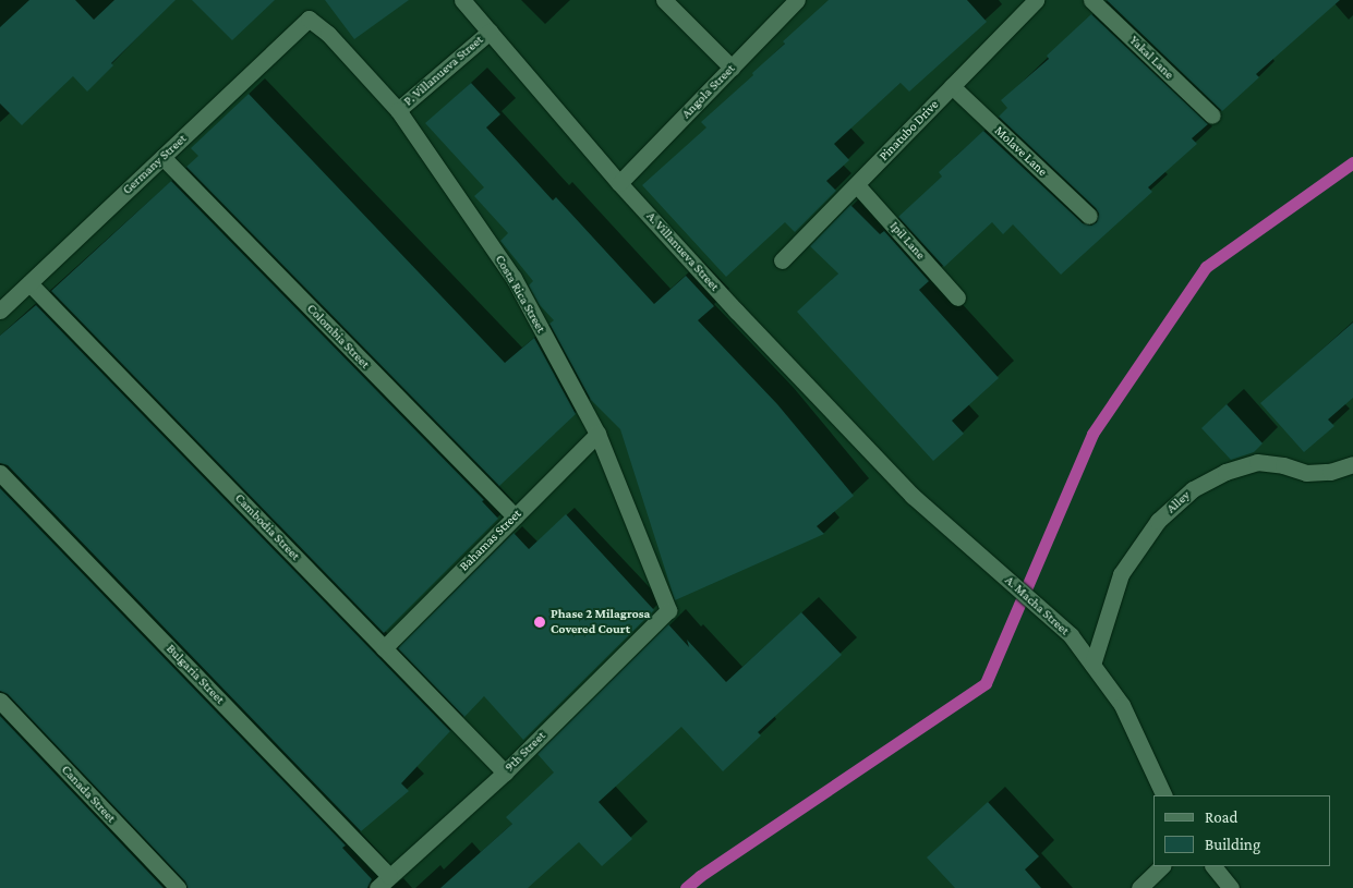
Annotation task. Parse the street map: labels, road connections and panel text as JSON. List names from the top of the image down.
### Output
{
  "streets": {
    "street": [
      "Yakal Lane",
      "P. Villanueva Street",
      "Angola Street",
      "Pinatubo Drive",
      "Molave Lane",
      "Germany Street",
      "Ipil Lane",
      "A. Villanueva Street",
      "Costa Rica Street",
      "Colombia Street",
      "Alley",
      "Cambodia Street",
      "Bahamas Street",
      "A. Macha Street",
      "Bulgaria Street",
      "9th Street",
      "Canada Street"
    ]
  },
  "crossings": [
    ["P. Villanueva Street", "A. Villanueva Street"],
    ["P. Villanueva Street", "Costa Rica Street"],
    ["Angola Street", "A. Villanueva Street"],
    ["Pinatubo Drive", "Molave Lane"],
    ["Pinatubo Drive", "Ipil Lane"],
    ["Germany Street", "Costa Rica Street"],
    ["Germany Street", "Colombia Street"],
    ["Germany Street", "Cambodia Street"],
    ["A. Villanueva Street", "A. Macha Street"],
    ["Costa Rica Street", "Bahamas Street"],
    ["Costa Rica Street", "9th Street"],
    ["Colombia Street", "Bahamas Street"],
    ["Alley", "A. Macha Street"],
    ["Cambodia Street", "Bahamas Street"],
    ["Cambodia Street", "9th Street"],
    ["Bulgaria Street", "9th Street"]
  ],
  "places": ["Phase 2 Milagrosa Covered Court"],
  "legend": ["Road", "Building"]
}
